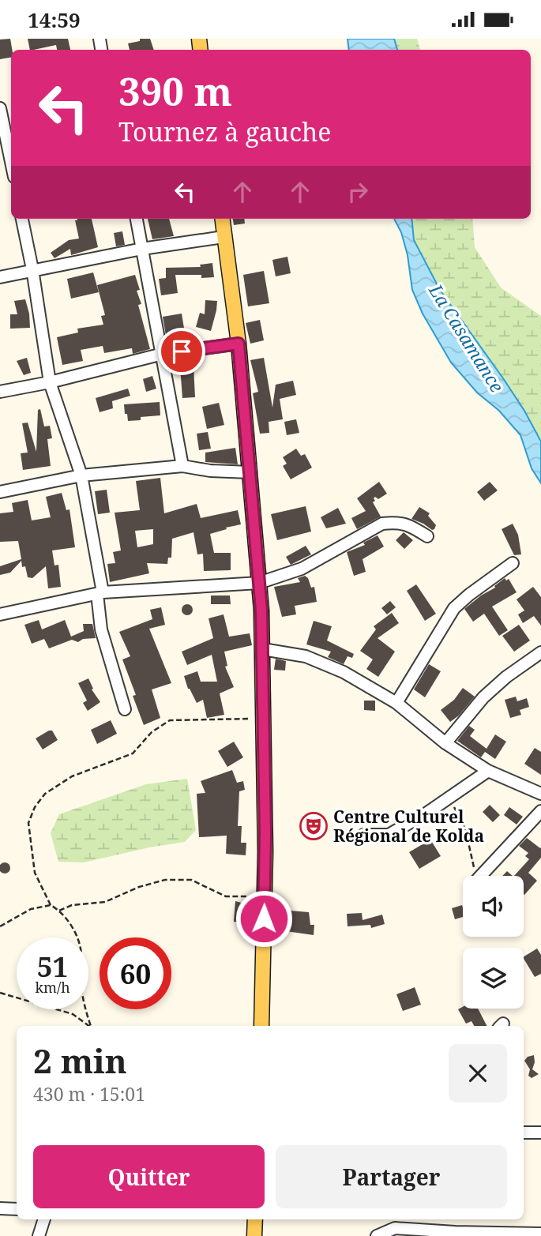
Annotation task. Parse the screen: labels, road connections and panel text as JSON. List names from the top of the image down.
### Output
{
  "water": ["La Casamance"],
  "places": {
    "theatre": ["Centre Culturel Régional de Kolda"]
  },
  "page": {
    "status": "14:59",
    "turn": ["390 m", "Tournez à gauche"],
    "speed": "51 km/h",
    "limit": "60",
    "heading": ["2 min", "430 m · 15:01"],
    "buttons": ["Quitter", "Partager"]
  }
}
